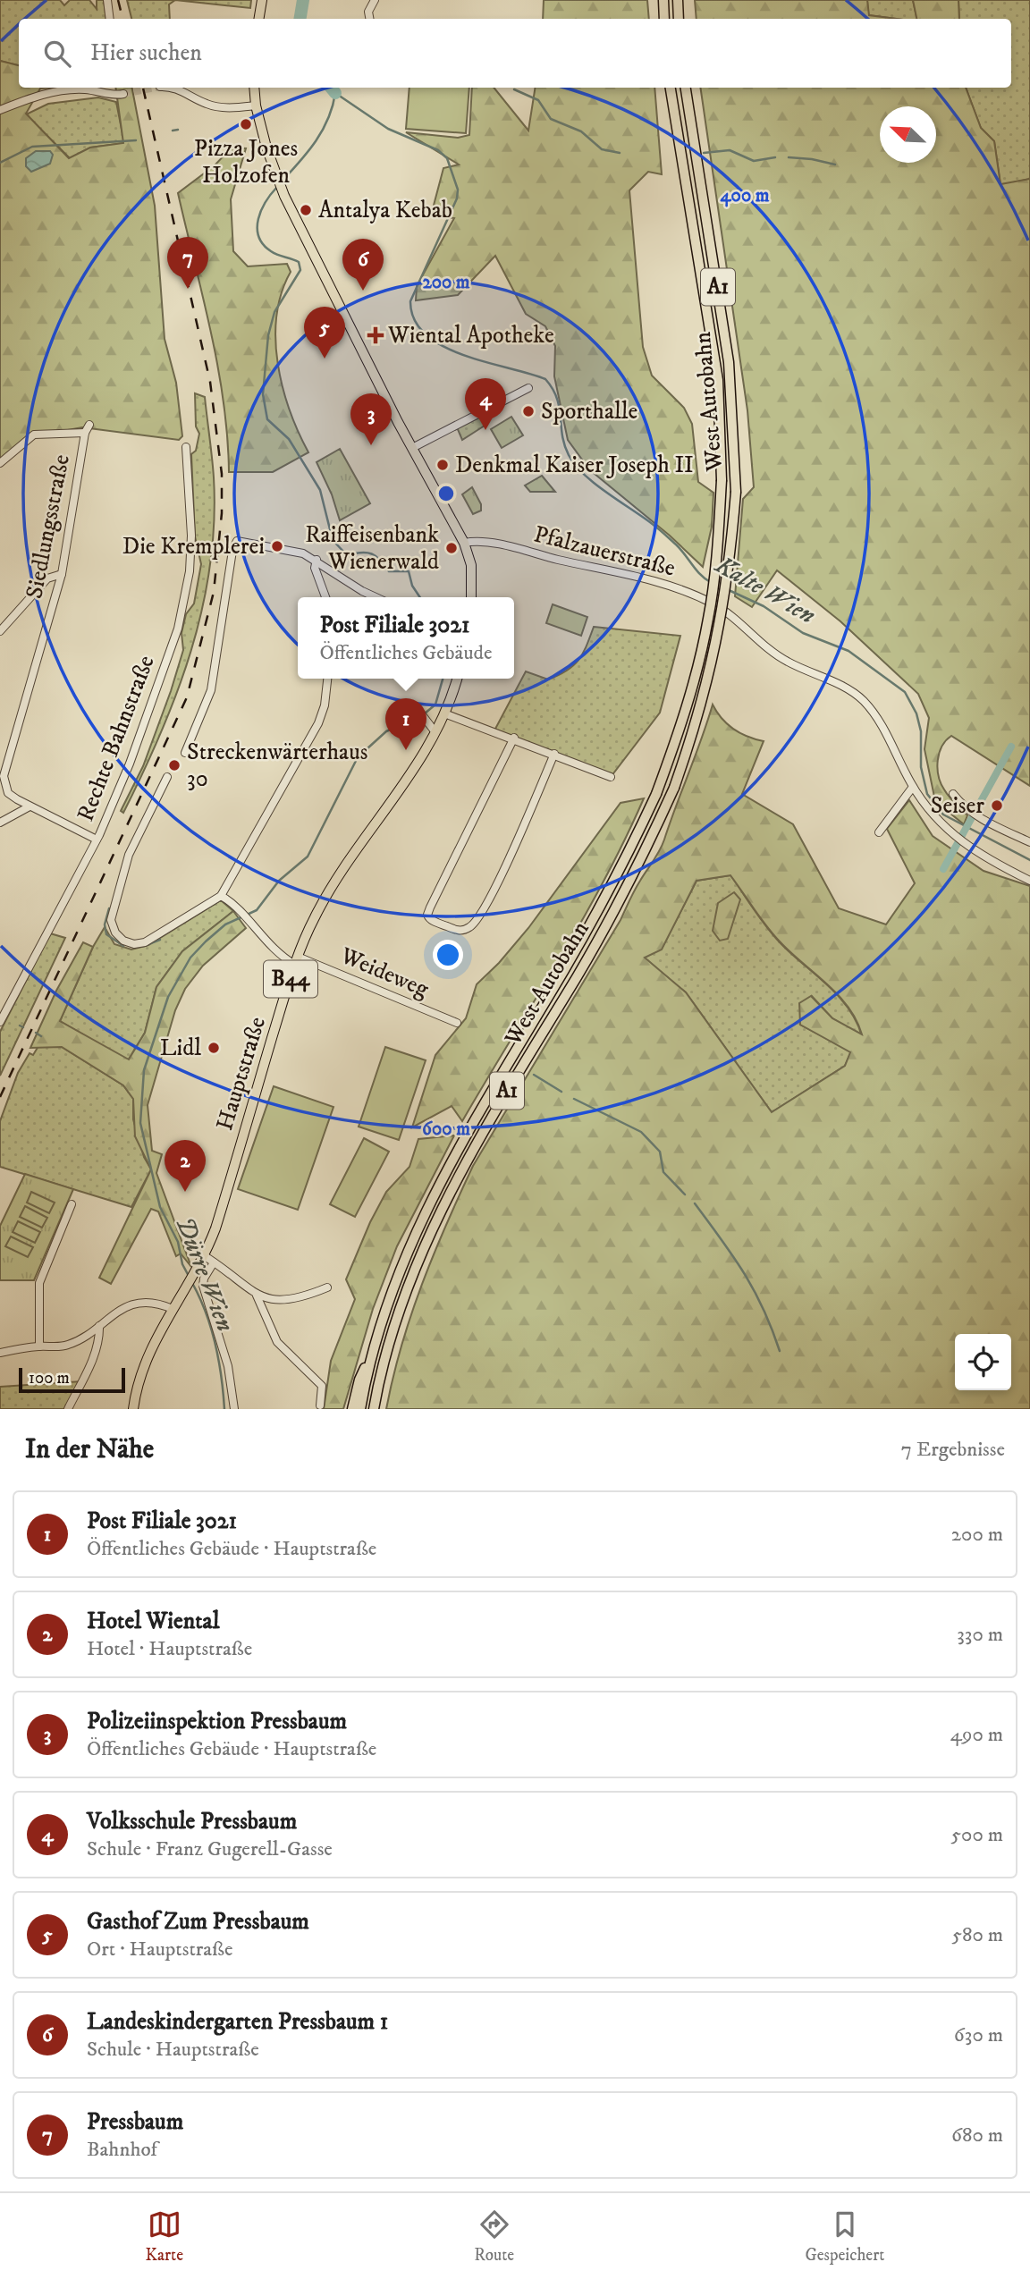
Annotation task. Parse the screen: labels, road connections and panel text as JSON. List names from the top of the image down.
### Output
{
  "streets": {
    "highway": ["A1", "West Autobahn"],
    "main road": ["B44", "Hauptstraße"],
    "street": [
      "Siedlungsstraße",
      "Pfalzauerstraße",
      "Rechte Bahnstraße",
      "Weideweg"
    ]
  },
  "crossings": [
    ["Siedlungsstraße", "Rechte Bahnstraße"],
    ["Weideweg", "Hauptstraße"],
    ["B44", "Hauptstraße"]
  ],
  "water": ["Kalte Wien", "Dürre Wien"],
  "places": {
    "other": [
      "Pizza Jones Holzofen",
      "Antalya Kebab",
      "Sporthalle",
      "Denkmal Kaiser Joseph II",
      "Die Kremplerei",
      "Raiffeisenbank Wienerwald",
      "Streckenwärterhaus 30",
      "Seiser",
      "Lidl"
    ],
    "health": ["Wiental Apotheke"]
  },
  "scale_bar": "100 m",
  "north": "top left",
  "page": {
    "search": "Hier suchen",
    "pins": [
      "7",
      "6",
      "5",
      "4",
      "3",
      "1",
      "2"
    ],
    "popup": ["Post Filiale 3021", "Öffentliches Gebäude"],
    "scale": "100 m",
    "heading": ["In der Nähe", "7 Ergebnisse"],
    "list": [
      {
        "mark": "1",
        "name": "Post Filiale 3021",
        "note": "Öffentliches Gebäude · Hauptstraße",
        "value": "200 m"
      },
      {
        "mark": "2",
        "name": "Hotel Wiental",
        "note": "Hotel · Hauptstraße",
        "value": "330 m"
      },
      {
        "mark": "3",
        "name": "Polizeiinspektion Pressbaum",
        "note": "Öffentliches Gebäude · Hauptstraße",
        "value": "490 m"
      },
      {
        "mark": "4",
        "name": "Volksschule Pressbaum",
        "note": "Schule · Franz Gugerell-Gasse",
        "value": "500 m"
      },
      {
        "mark": "5",
        "name": "Gasthof Zum Pressbaum",
        "note": "Ort · Hauptstraße",
        "value": "580 m"
      },
      {
        "mark": "6",
        "name": "Landeskindergarten Pressbaum 1",
        "note": "Schule · Hauptstraße",
        "value": "630 m"
      },
      {
        "mark": "7",
        "name": "Pressbaum",
        "note": "Bahnhof",
        "value": "680 m"
      }
    ],
    "nav": ["Karte", "Route", "Gespeichert"]
  },
  "rings": ["400 m", "200 m", "600 m"]
}
